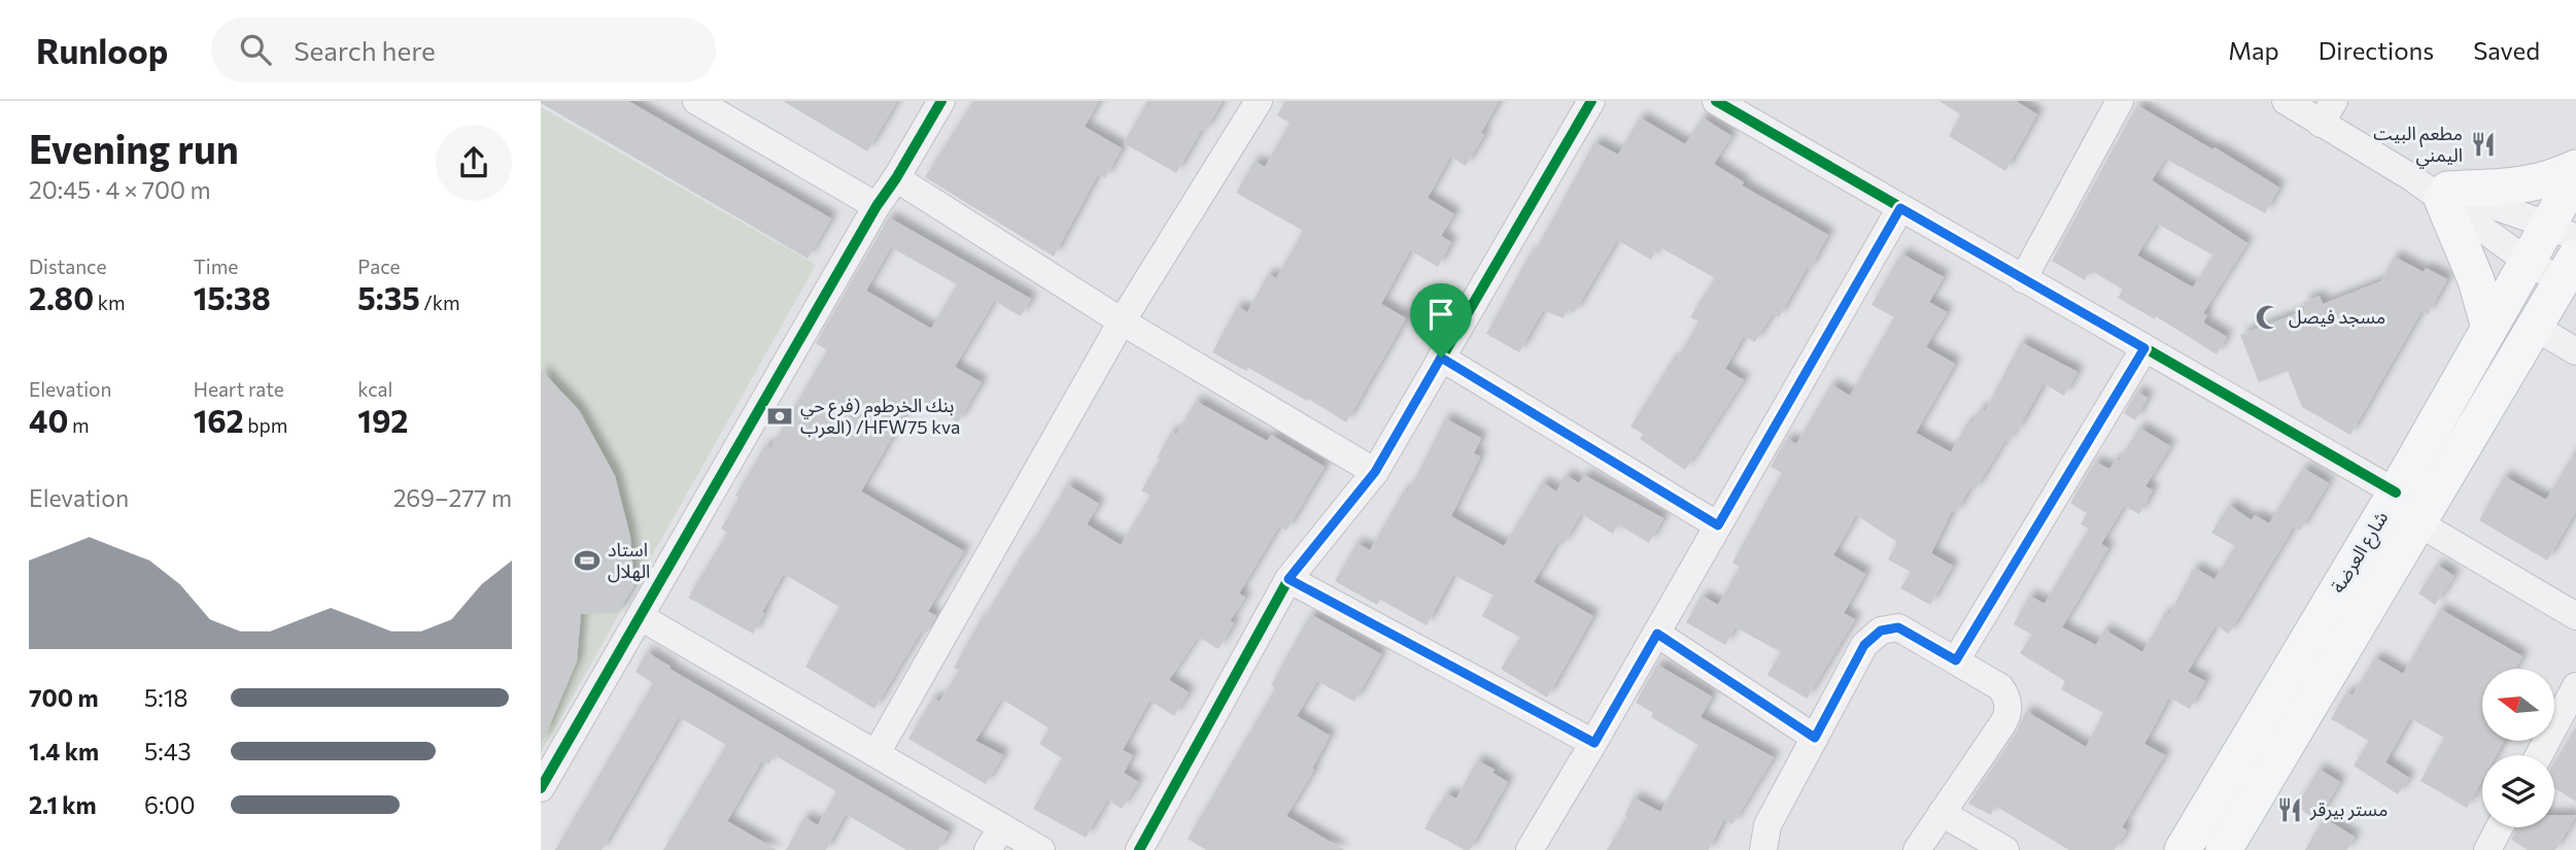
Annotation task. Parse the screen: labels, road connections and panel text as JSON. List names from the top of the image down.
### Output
{
  "streets": {
    "main road": ["شارع العرضة"]
  },
  "places": {
    "restaurant": ["مطعم البيت اليمني", "مستر بيرقر"],
    "mosque": ["مسجد فيصل"],
    "bank": ["بنك الخرطوم (فرع حي العرب) /HFW75 kva"],
    "sports": ["استاد الهلال"]
  },
  "north": "left",
  "page": {
    "header": "Runloop",
    "search": "Search here",
    "nav": ["Map", "Directions", "Saved"],
    "heading": ["Evening run", "20:45 · 4 × 700 m"],
    "stats": [
      ["Distance", "2.80 km"],
      ["Time", "15:38"],
      ["Pace", "5:35 /km"],
      ["Elevation", "40 m"],
      ["Heart rate", "162 bpm"],
      ["kcal", "192"]
    ],
    "chart": ["Elevation", "269–277 m"],
    "list": [
      {
        "name": "700 m",
        "note": "5:18"
      },
      {
        "name": "1.4 km",
        "note": "5:43"
      },
      {
        "name": "2.1 km",
        "note": "6:00"
      }
    ]
  }
}
